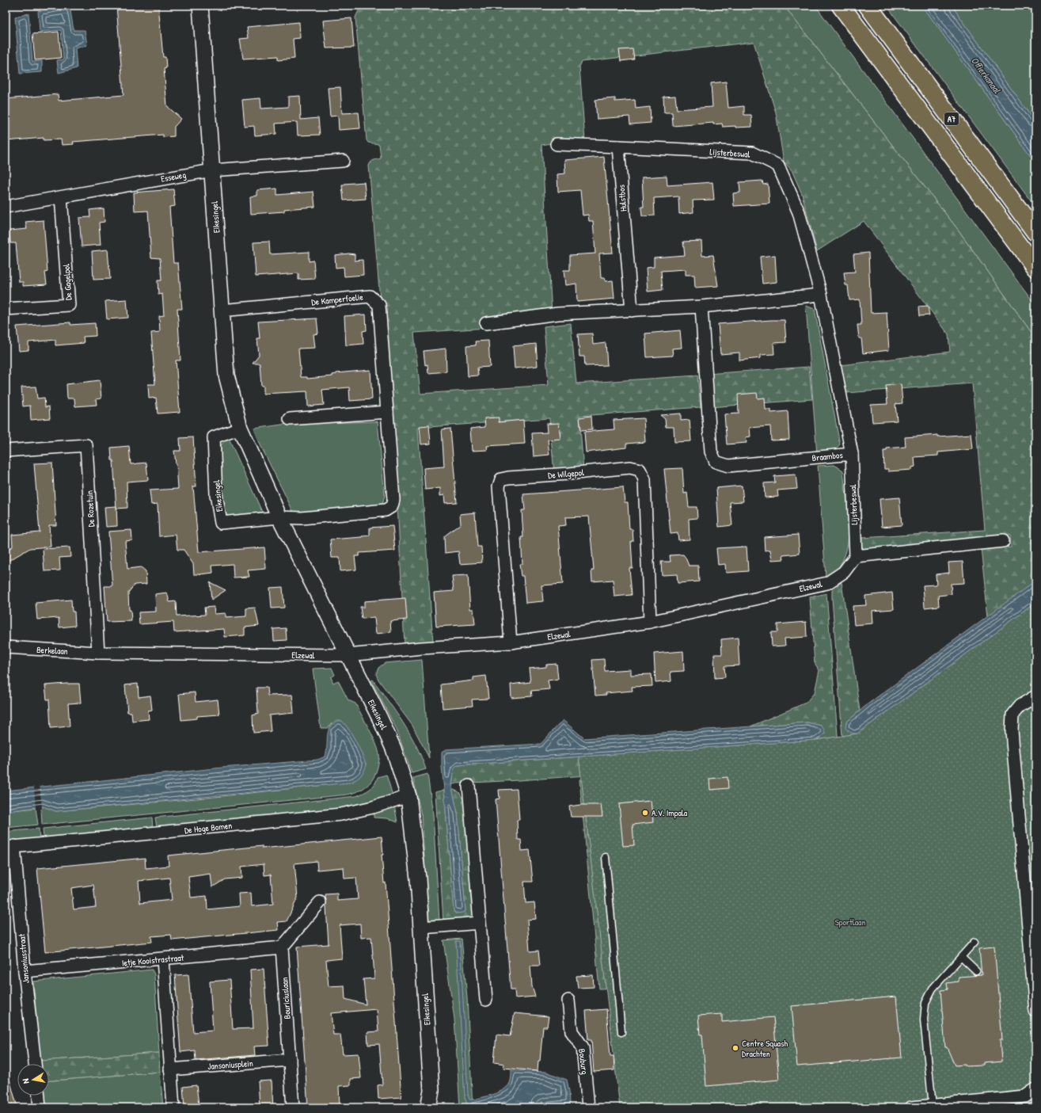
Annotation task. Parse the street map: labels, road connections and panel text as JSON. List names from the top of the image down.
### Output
{
  "streets": {
    "highway": ["A7"],
    "street": [
      "Lijsterbeswal",
      "Esseweg",
      "Hulstbos",
      "Eikesingel",
      "De Gagelpol",
      "De Kamperfoelie",
      "Braambos",
      "De Wilgepol",
      "De Rozetuin",
      "Elzewal",
      "Berkelaan",
      "De Hoge Bomen",
      "Jansoniusstraat",
      "Ietje Kooistrastraat",
      "Bouriciuslaan",
      "Bouburg",
      "Jansoniusplein"
    ]
  },
  "crossings": [
    ["Lijsterbeswal", "Hulstbos"],
    ["Lijsterbeswal", "Braambos"],
    ["Lijsterbeswal", "Elzewal"],
    ["Esseweg", "Eikesingel"],
    ["Esseweg", "De Gagelpol"],
    ["Eikesingel", "De Kamperfoelie"],
    ["Eikesingel", "Elzewal"],
    ["Eikesingel", "De Hoge Bomen"],
    ["De Wilgepol", "Elzewal"],
    ["De Rozetuin", "Elzewal"],
    ["De Rozetuin", "Berkelaan"],
    ["Elzewal", "Berkelaan"],
    ["De Hoge Bomen", "Jansoniusstraat"],
    ["Jansoniusstraat", "Ietje Kooistrastraat"],
    ["Ietje Kooistrastraat", "Bouriciuslaan"],
    ["Bouriciuslaan", "Jansoniusplein"]
  ],
  "water": ["Offierkanaal"],
  "parks": ["Sportlaan"],
  "places": ["A.V. Impala", "Centre Squash Drachten"],
  "north": "left"
}
